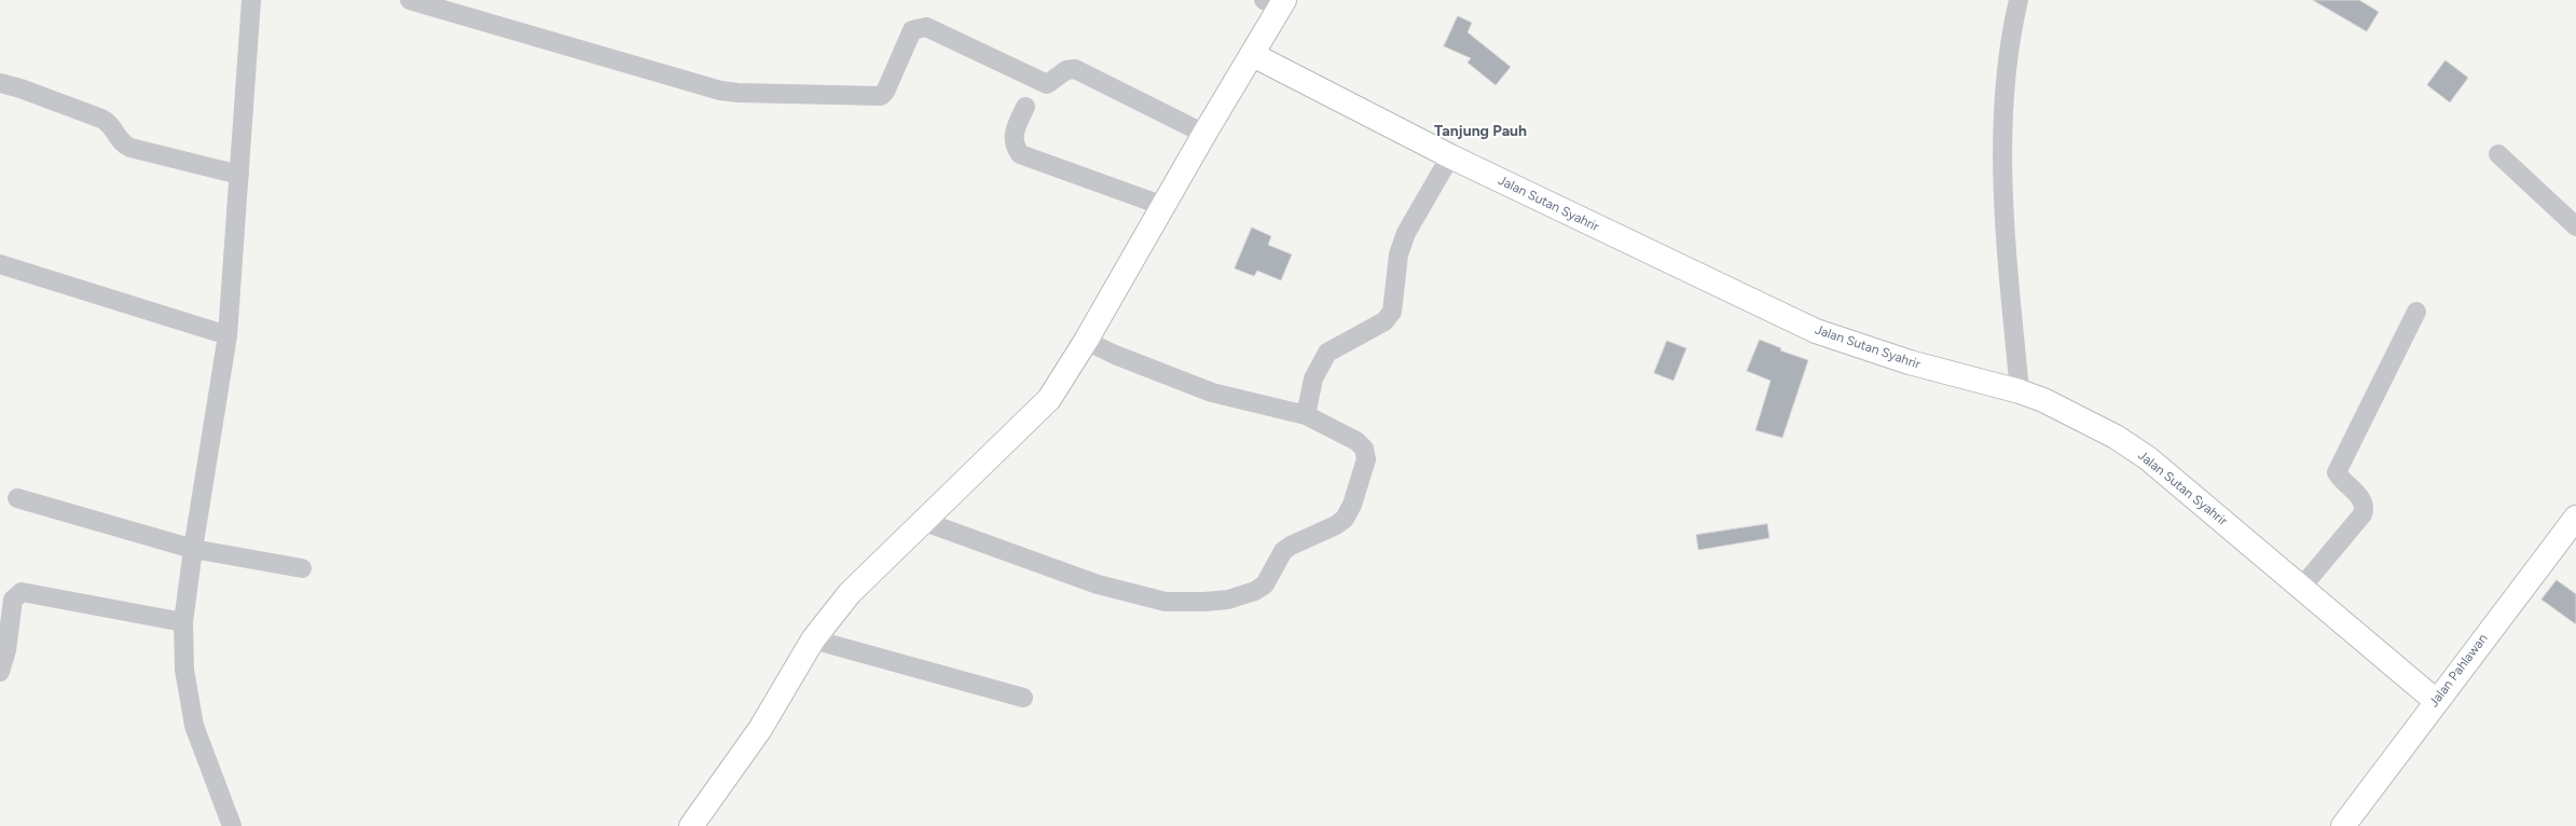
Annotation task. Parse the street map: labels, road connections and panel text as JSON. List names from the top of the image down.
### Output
{
  "streets": {
    "street": ["Jalan Sutan Syahrir", "Jalan Pahlawan"]
  },
  "crossings": [
    ["Jalan Sutan Syahrir", "Jalan Pahlawan"]
  ],
  "districts": ["Tanjung Pauh"]
}
